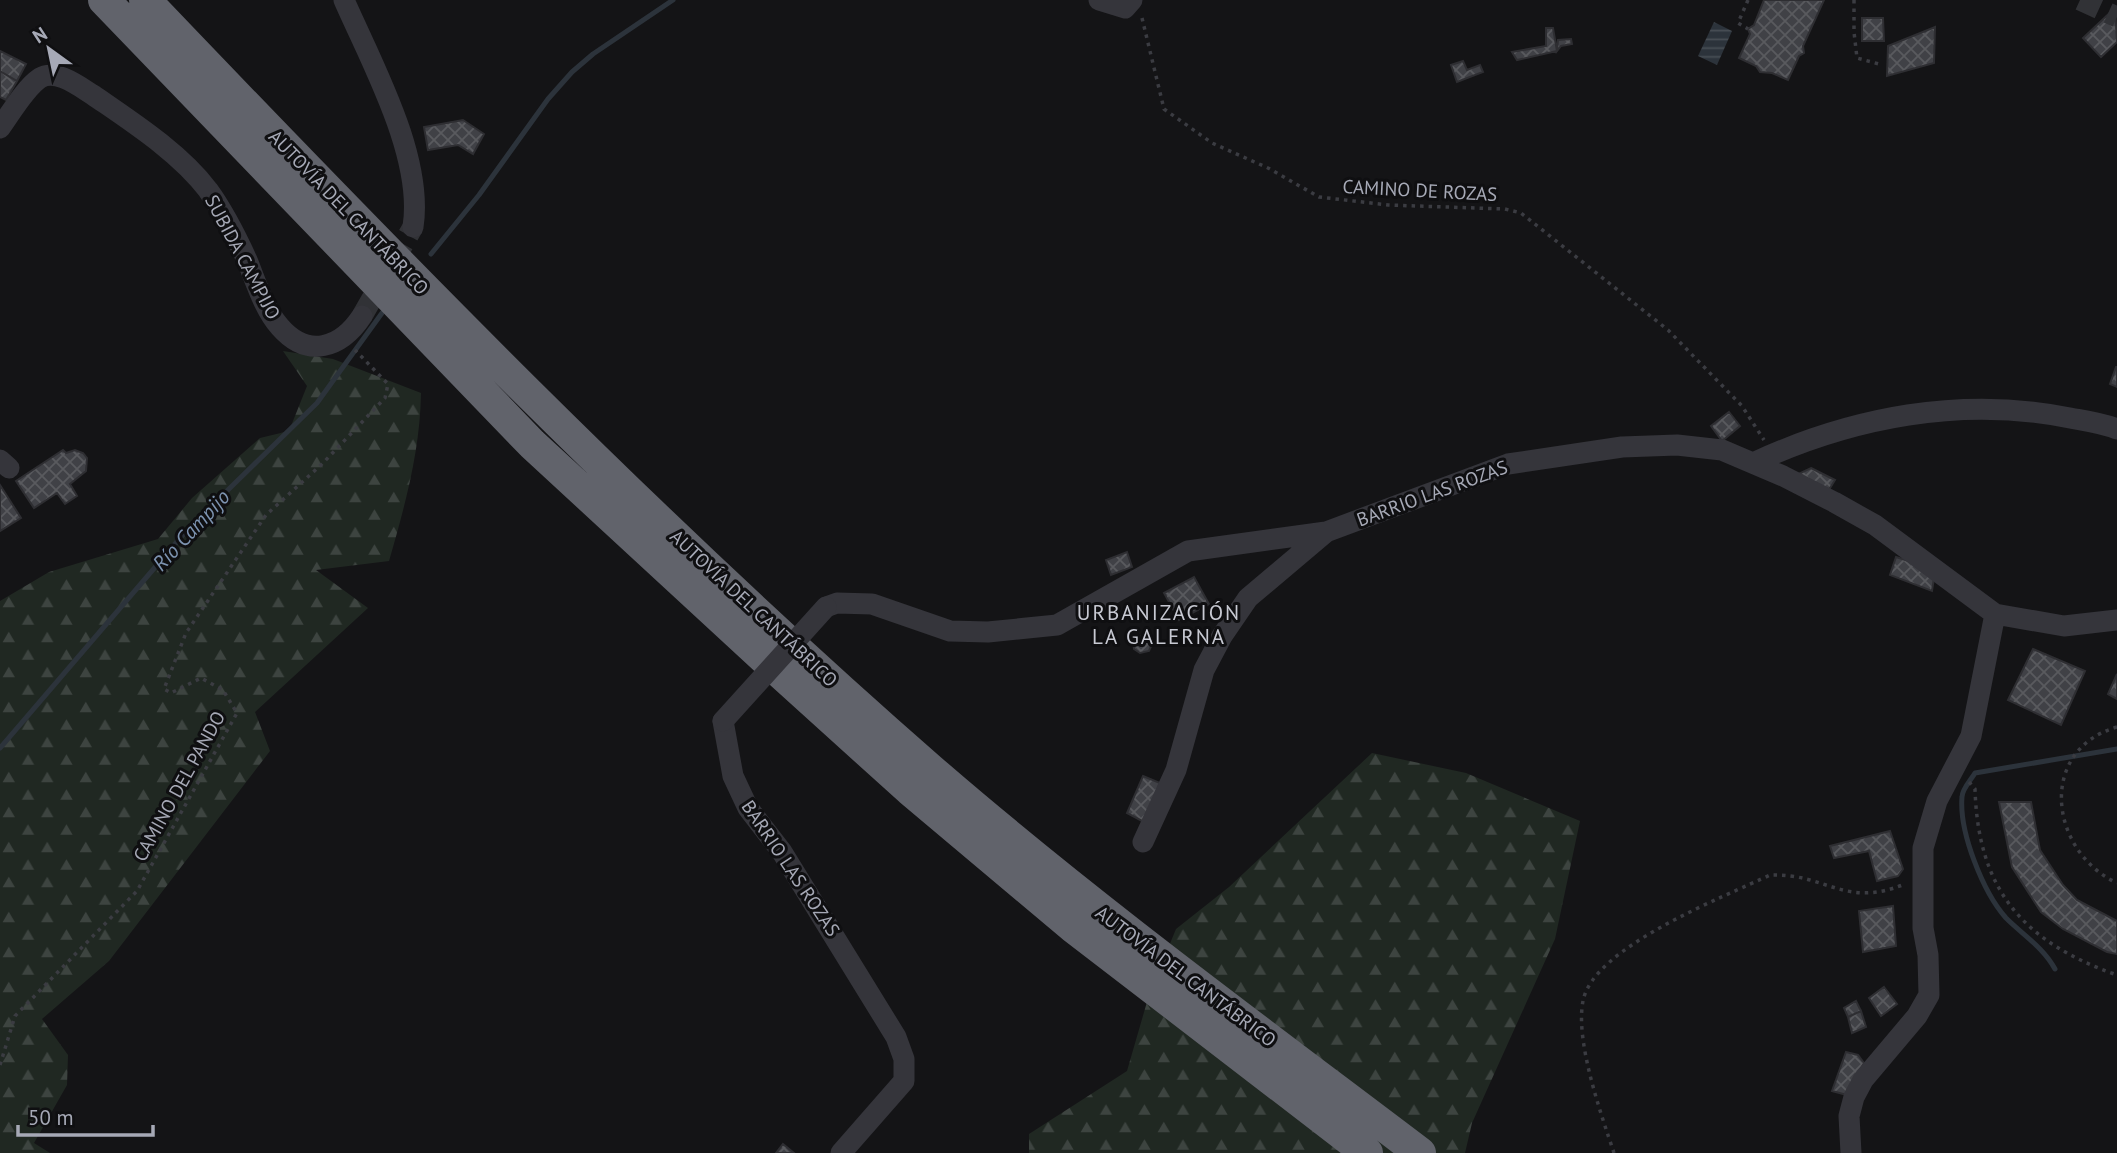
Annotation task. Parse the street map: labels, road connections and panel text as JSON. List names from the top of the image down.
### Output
{
  "streets": {
    "highway": ["AUTOVÍA DEL CANTÁBRICO"],
    "street": ["SUBIDA CAMPIJO", "BARRIO LAS ROZAS"],
    "path": ["CAMINO DE ROZAS", "CAMINO DEL PANDO"]
  },
  "crossings": [
    ["CAMINO DE ROZAS", "BARRIO LAS ROZAS"],
    ["SUBIDA CAMPIJO", "CAMINO DEL PANDO"]
  ],
  "districts": ["URBANIZACIÓN LA GALERNA"],
  "water": ["Río Campijo"],
  "scale_bar": "50 m",
  "north": "top left"
}
